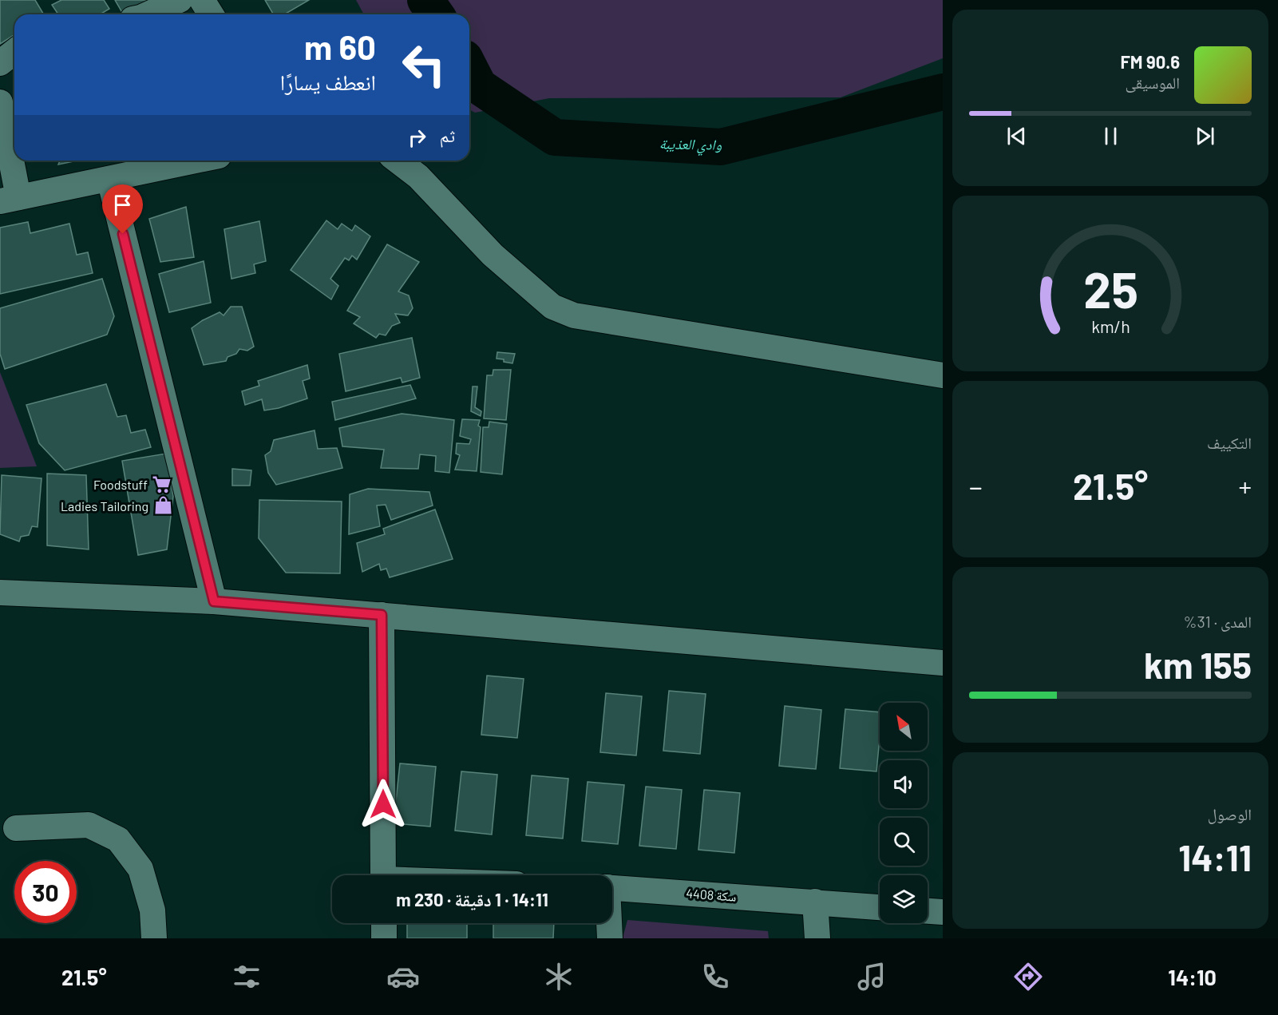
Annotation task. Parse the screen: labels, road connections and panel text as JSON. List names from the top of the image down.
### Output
{
  "streets": {
    "street": ["سكة 4408"]
  },
  "water": ["وادي العذيبة"],
  "places": {
    "supermarket": ["Foodstuff"],
    "shop": ["Ladies Tailoring"]
  },
  "north": "top left",
  "page": {
    "turn": ["60 m", "انعطف يسارًا"],
    "song": ["90.6 FM", "الموسيقى"],
    "then": "ثم",
    "tile": [
      "التكييف",
      ["المدى · 31%", "155 km"],
      ["الوصول", "14:11"]
    ],
    "heat": ["−", "21.5°", "+"],
    "limit": "30",
    "trip": "14:11 · 1 دقيقة · 230 m",
    "tabs": ["14:10", "21.5°"],
    "gauge": ["25", "km/h"]
  }
}
